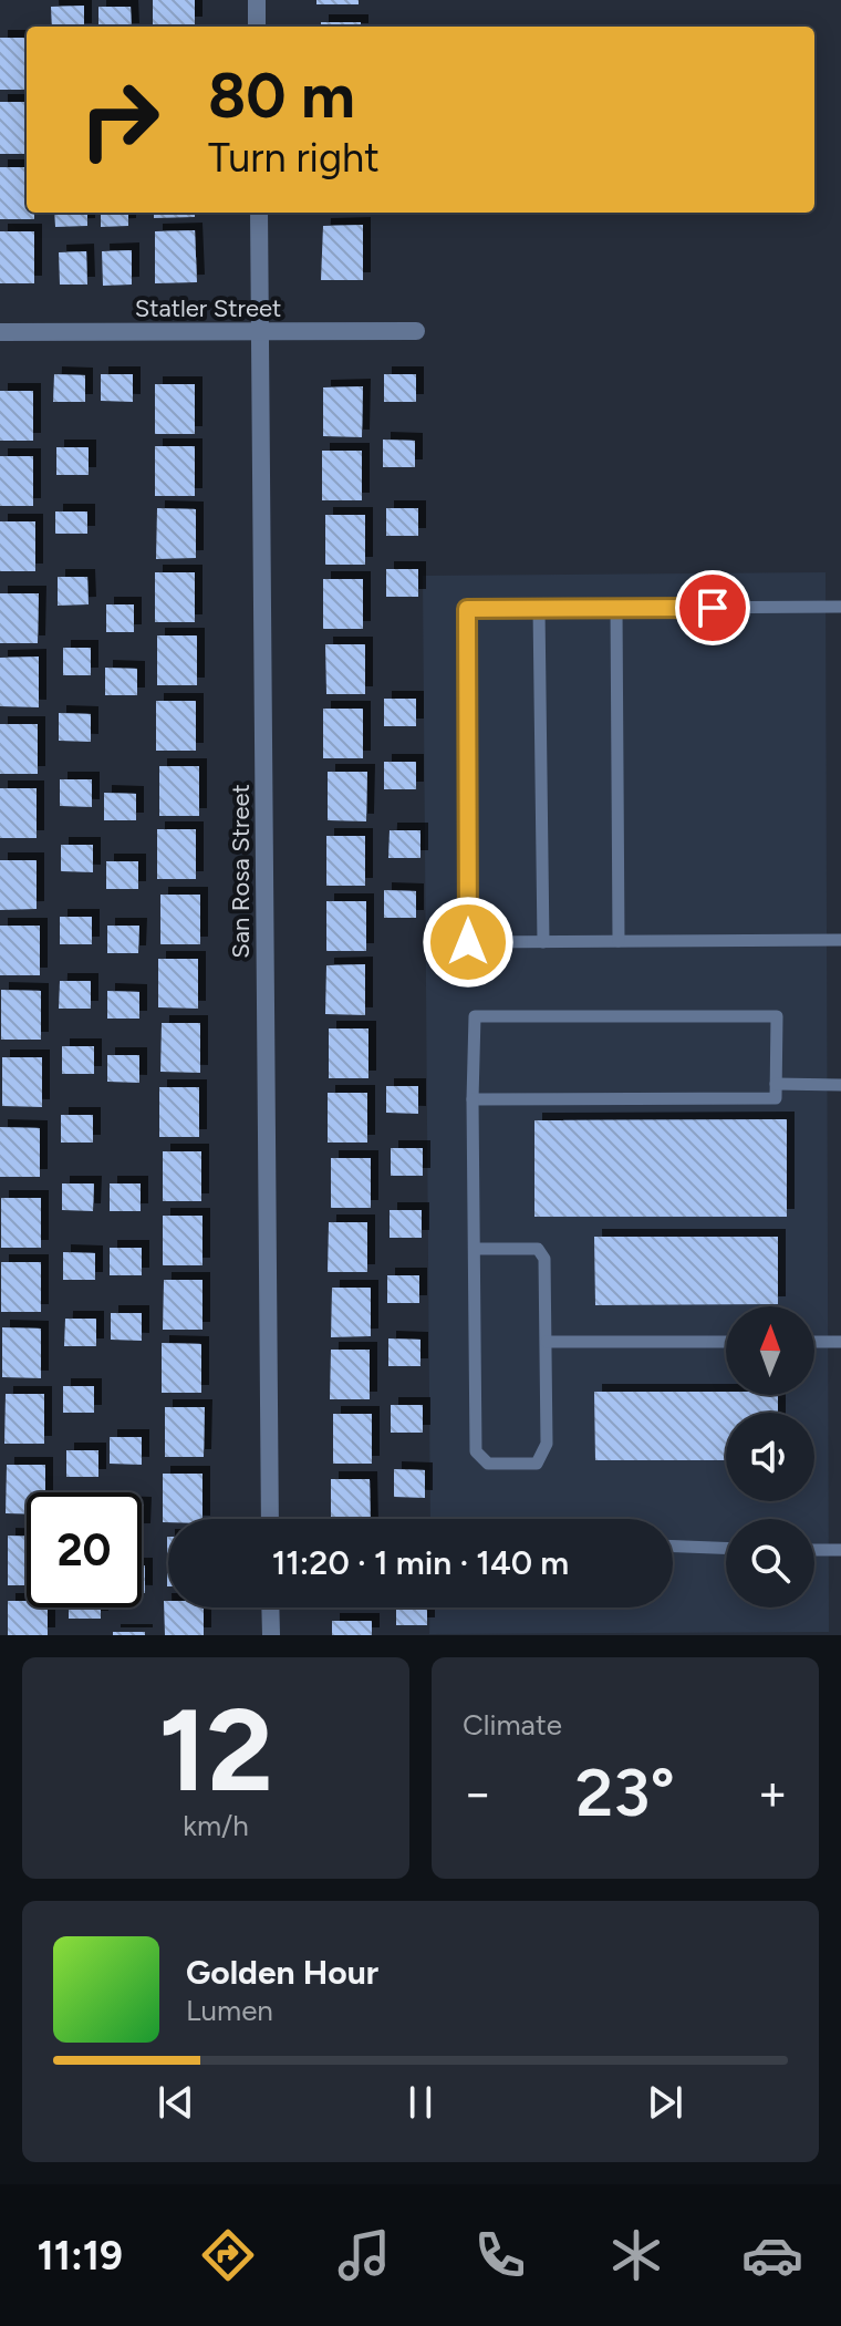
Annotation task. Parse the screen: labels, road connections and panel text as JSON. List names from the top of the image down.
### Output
{
  "streets": {
    "street": ["Statler Street", "San Rosa Street"]
  },
  "crossings": [
    ["Statler Street", "San Rosa Street"]
  ],
  "north": "top",
  "page": {
    "turn": ["80 m", "Turn right"],
    "limit": "20",
    "trip": "11:20 · 1 min · 140 m",
    "tile": [
      ["12", "km/h"],
      "Climate"
    ],
    "heat": ["−", "23°", "+"],
    "song": ["Golden Hour", "Lumen"],
    "tabs": "11:19"
  }
}
